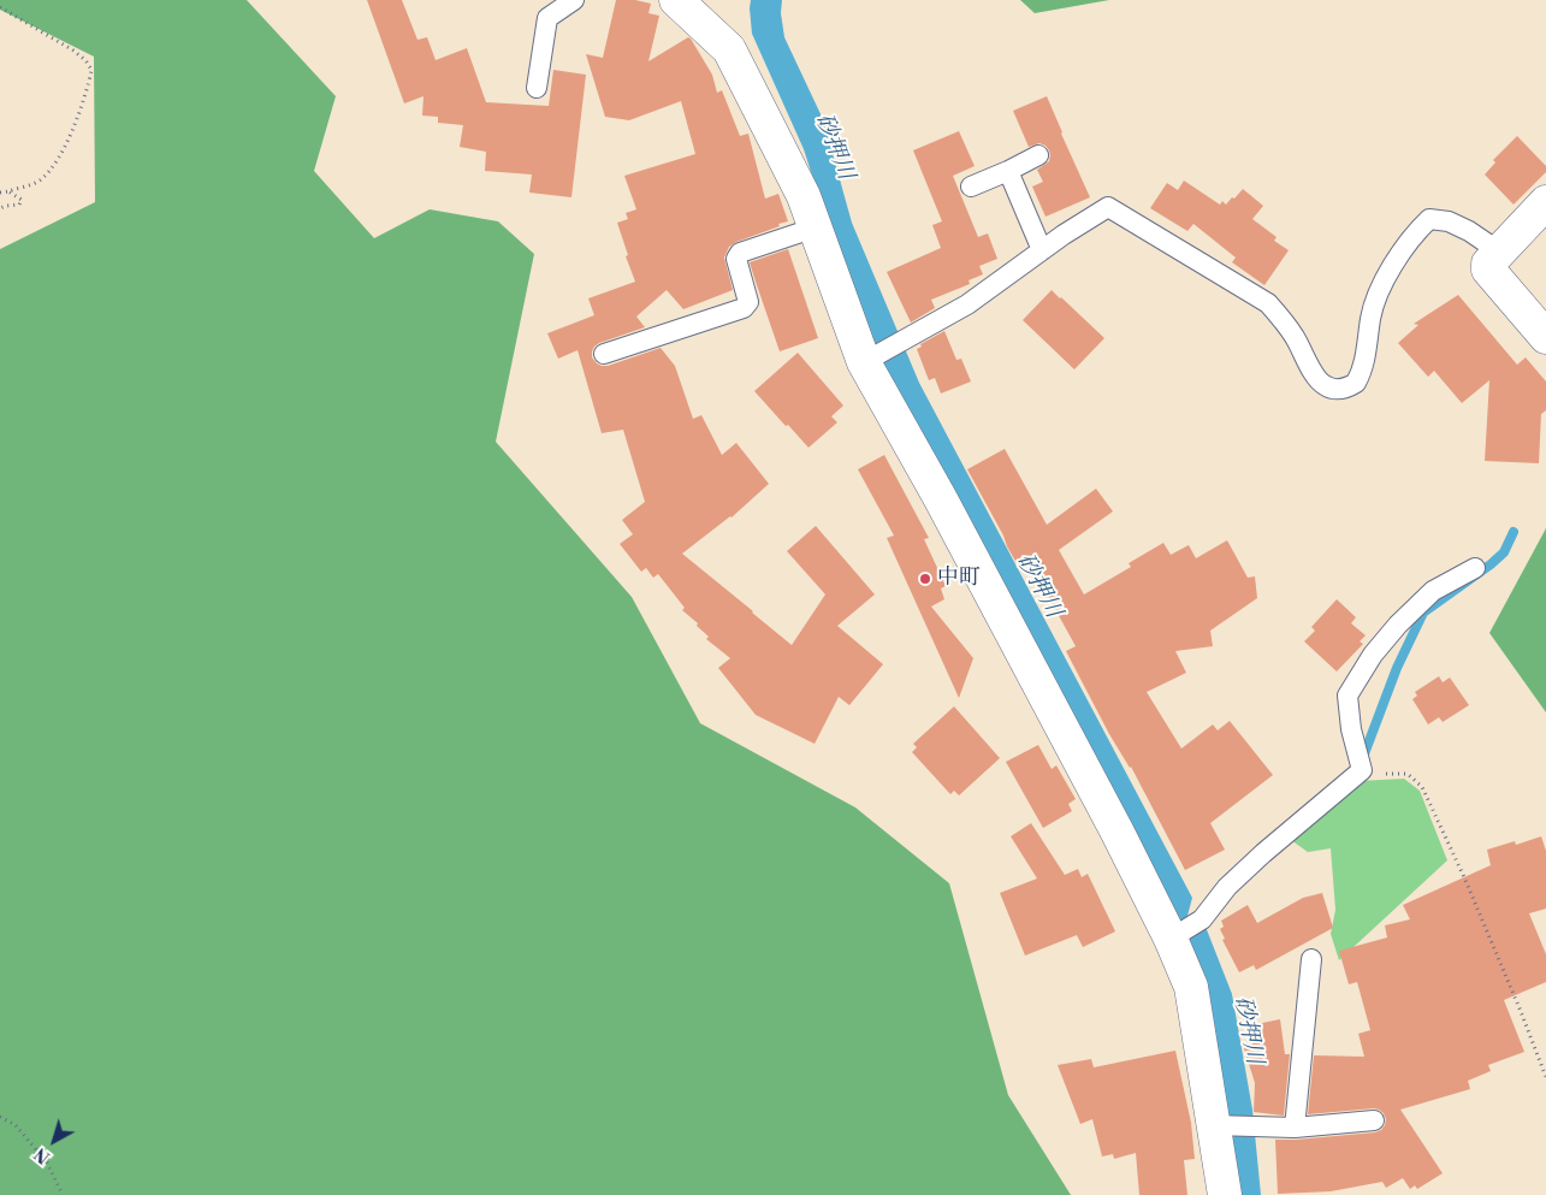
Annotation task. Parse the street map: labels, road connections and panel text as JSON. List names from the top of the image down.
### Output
{
  "water": ["砂押川"],
  "places": ["中町"],
  "north": "bottom left"
}
